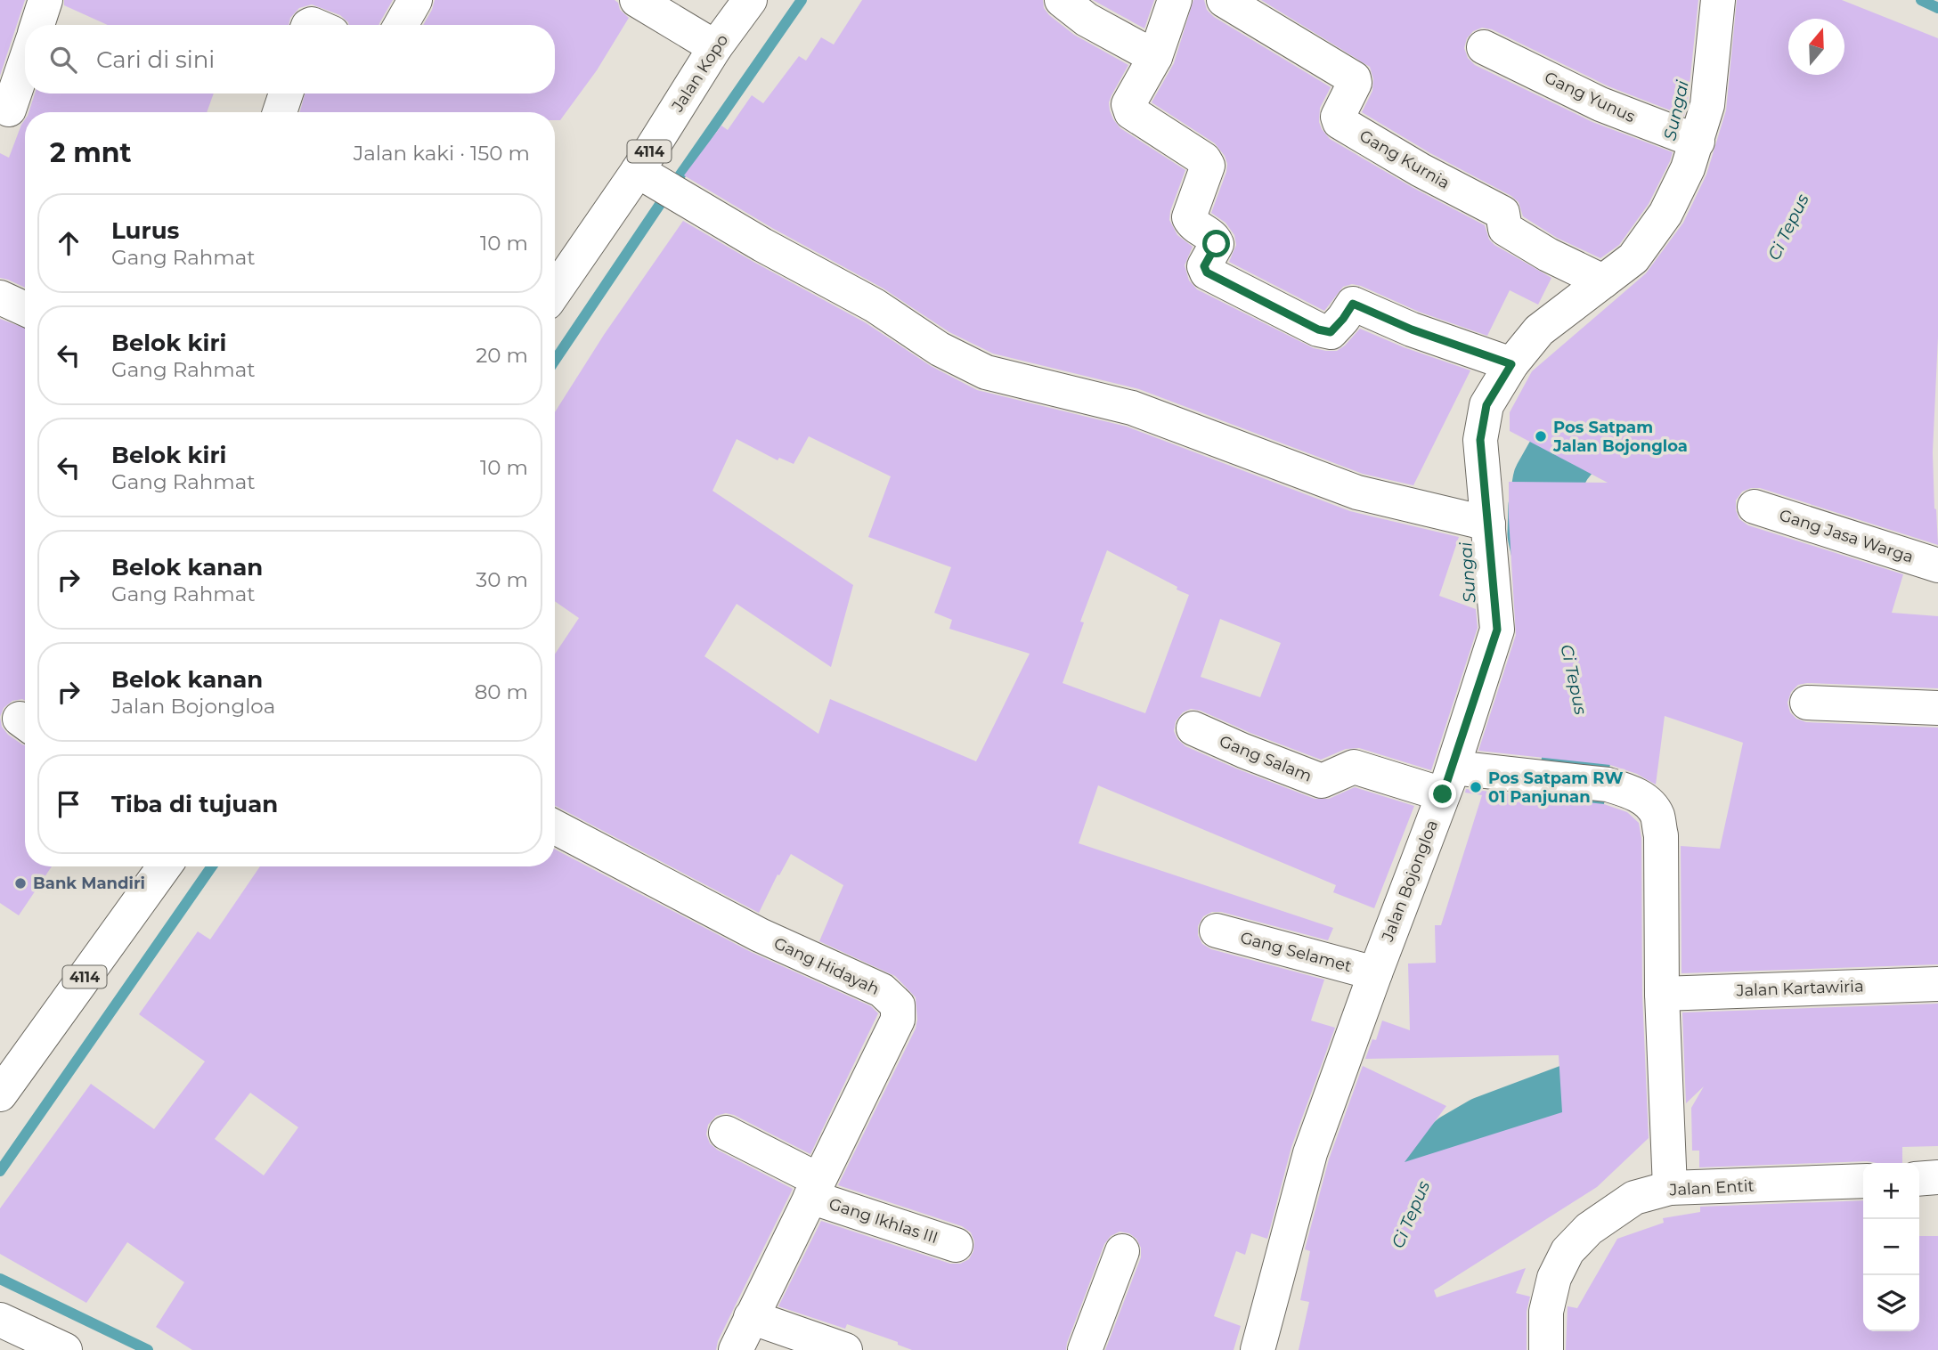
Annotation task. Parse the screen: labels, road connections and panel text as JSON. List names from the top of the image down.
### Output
{
  "streets": {
    "street": [
      "Jalan Kopo",
      "Gang Yunus",
      "4114",
      "Gang Kurnia",
      "Gang Jasa Warga",
      "Gang Salam",
      "Jalan Bojongloa",
      "Gang Selamet",
      "Gang Hidayah",
      "Jalan Kartawiria",
      "Jalan Entit",
      "Gang Ikhlas III"
    ]
  },
  "crossings": [
    ["Gang Yunus", "Jalan Bojongloa"],
    ["Gang Kurnia", "Jalan Bojongloa"],
    ["Gang Salam", "Jalan Bojongloa"],
    ["Gang Salam", "Jalan Kartawiria"],
    ["Gang Salam", "Jalan Entit"],
    ["Jalan Bojongloa", "Gang Selamet"],
    ["Gang Hidayah", "Gang Ikhlas III"]
  ],
  "water": ["Sungai", "Ci Tepus"],
  "places": ["Pos Satpam Jalan Bojongloa", "Pos Satpam RW 01 Panjunan", "Bank Mandiri"],
  "north": "top",
  "page": {
    "search": "Cari di sini",
    "heading": ["2 mnt", "Jalan kaki · 150 m"],
    "list": [
      ["Lurus", "Gang Rahmat", "10 m"],
      ["Belok kiri", "Gang Rahmat", "20 m"],
      ["Belok kiri", "Gang Rahmat", "10 m"],
      ["Belok kanan", "Gang Rahmat", "30 m"],
      ["Belok kanan", "Jalan Bojongloa", "80 m"],
      "Tiba di tujuan"
    ],
    "map_buttons": ["+", "−"]
  }
}
